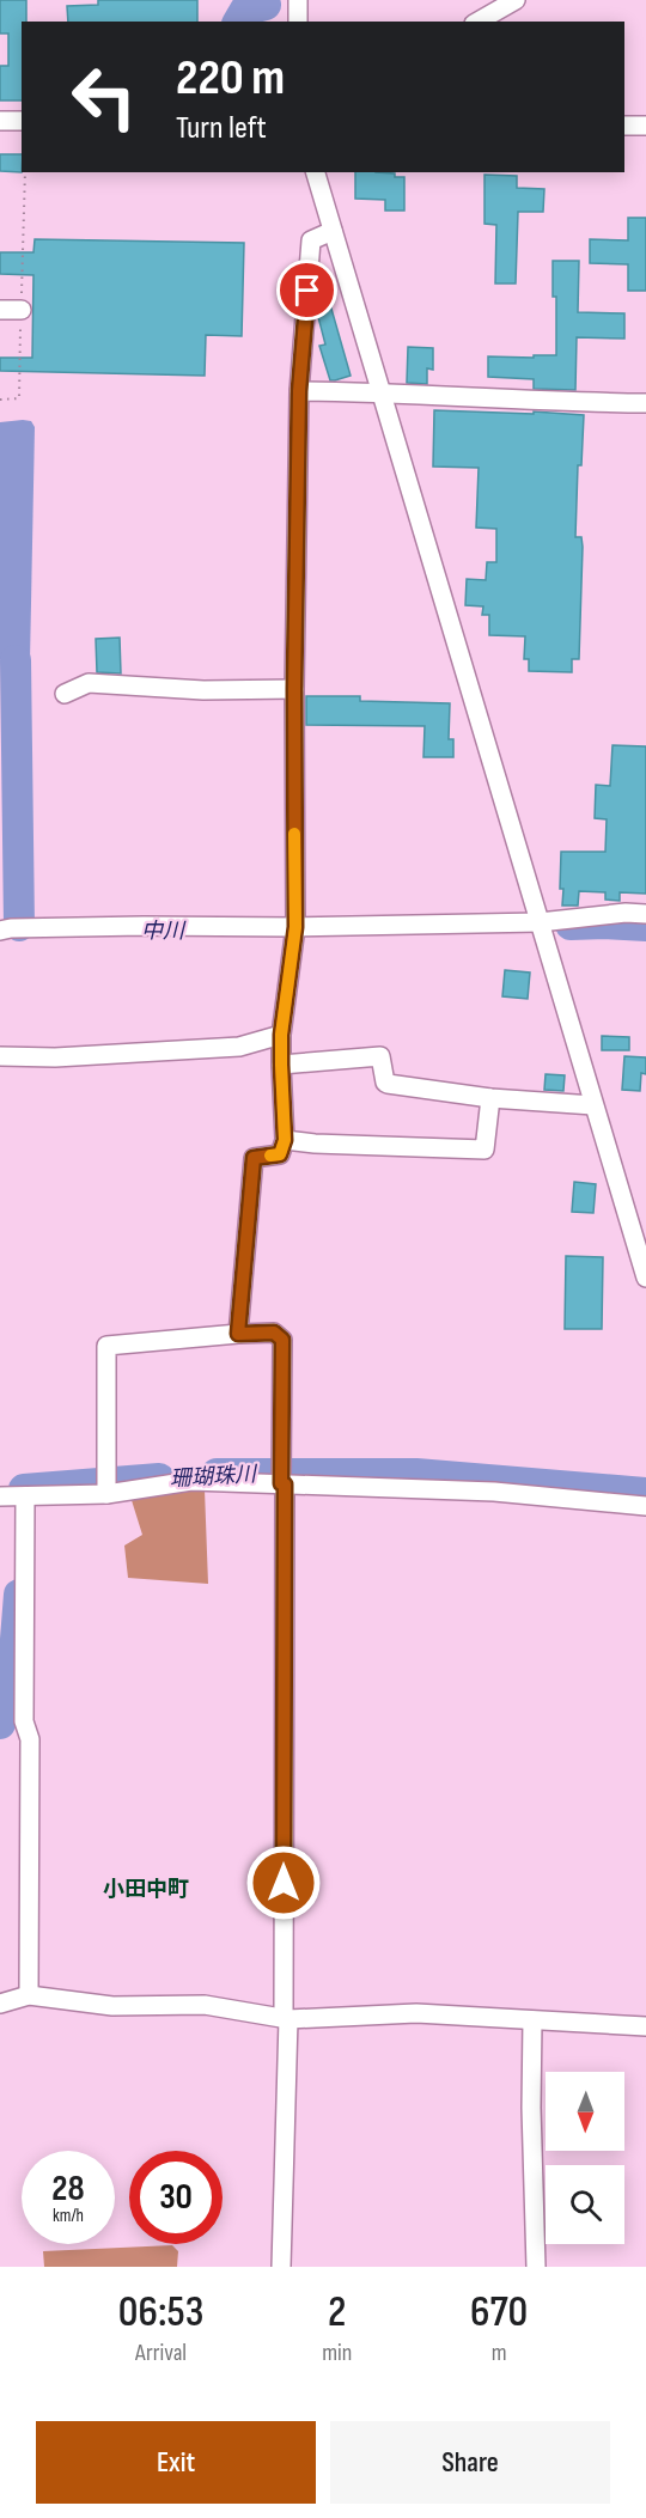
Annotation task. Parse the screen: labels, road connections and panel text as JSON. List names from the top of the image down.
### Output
{
  "districts": ["小田中町"],
  "water": ["中川", "珊瑚珠川"],
  "north": "bottom",
  "page": {
    "turn": ["220 m", "Turn left"],
    "speed": "28 km/h",
    "limit": "30",
    "eta": [
      "06:53",
      "Arrival",
      "2",
      "min",
      "670",
      "m"
    ],
    "buttons": ["Exit", "Share"]
  }
}
